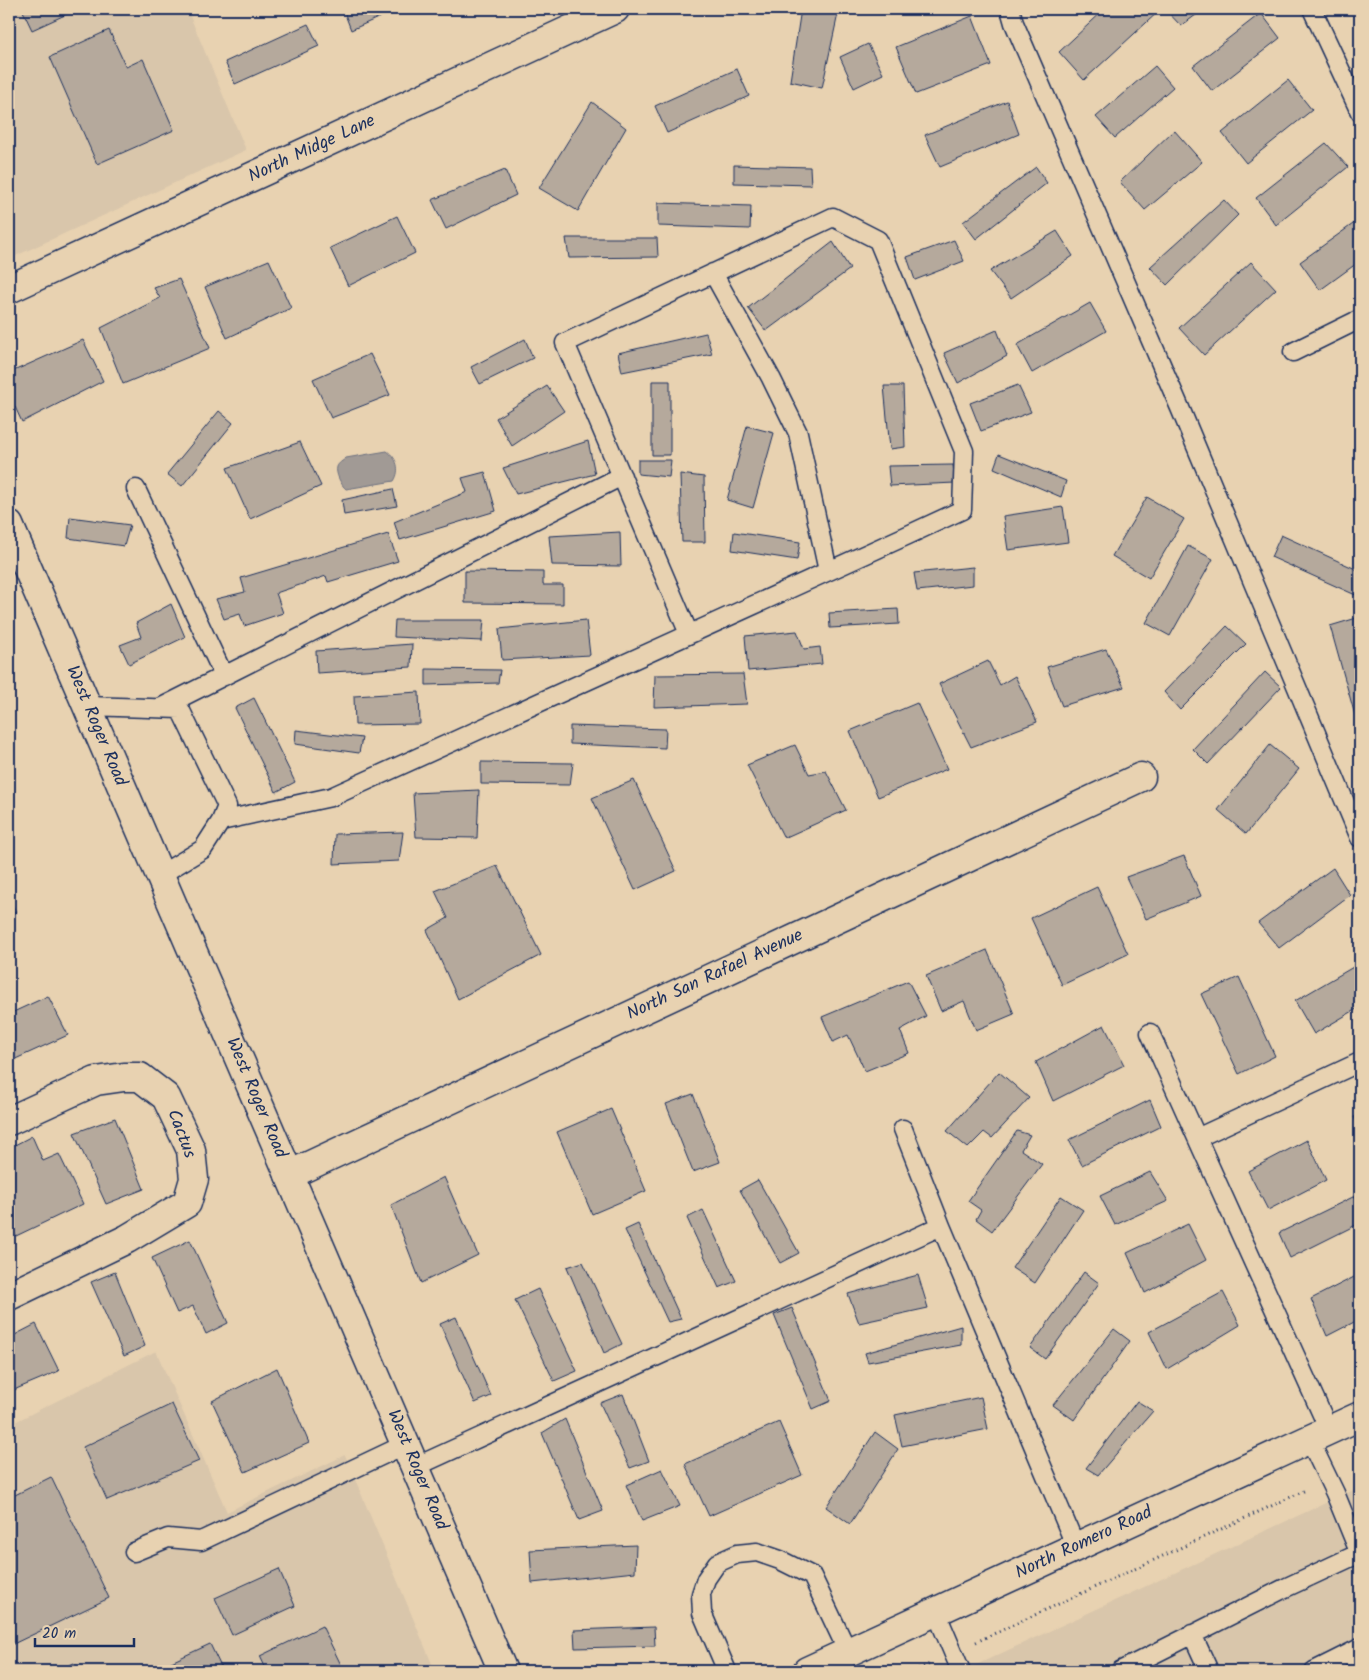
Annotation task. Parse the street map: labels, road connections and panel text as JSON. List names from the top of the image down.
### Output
{
  "streets": {
    "street": [
      "North Midge Lane",
      "West Roger Road",
      "North San Rafael Avenue",
      "Cactus",
      "North Romero Road"
    ]
  },
  "crossings": [
    ["West Roger Road", "North San Rafael Avenue"]
  ],
  "scale_bar": "20 m"
}
